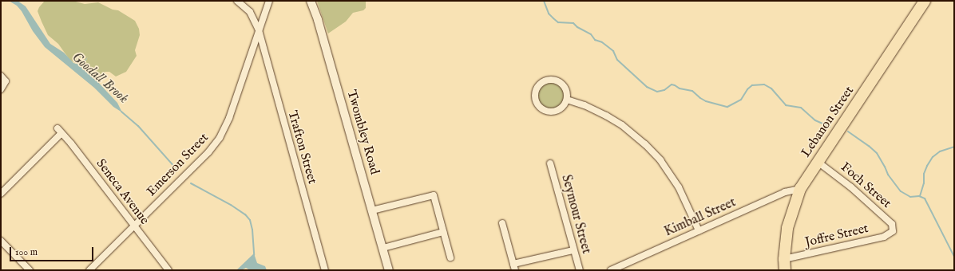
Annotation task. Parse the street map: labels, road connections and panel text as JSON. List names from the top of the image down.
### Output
{
  "streets": {
    "highway": ["Lebanon Street"],
    "street": [
      "Twombley Road",
      "Trafton Street",
      "Emerson Street",
      "Foch Street",
      "Seneca Avenue",
      "Seymour Street",
      "Kimball Street",
      "Joffre Street"
    ]
  },
  "crossings": [
    ["Lebanon Street", "Foch Street"],
    ["Lebanon Street", "Kimball Street"],
    ["Lebanon Street", "Joffre Street"],
    ["Trafton Street", "Emerson Street"],
    ["Emerson Street", "Seneca Avenue"],
    ["Foch Street", "Joffre Street"]
  ],
  "water": ["Goodall Brook"],
  "scale_bar": "100 m"
}
